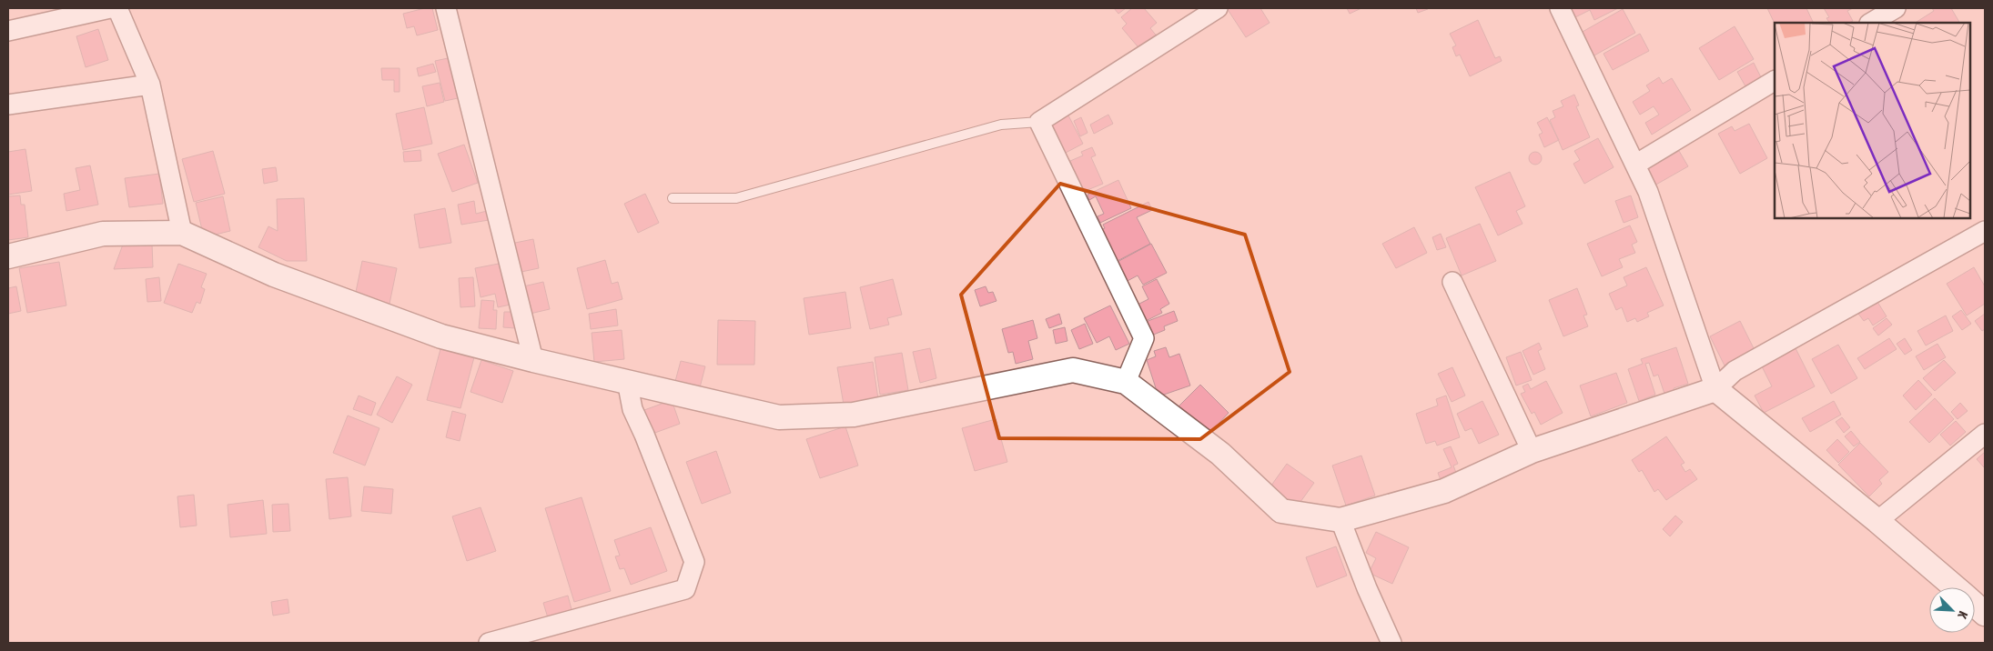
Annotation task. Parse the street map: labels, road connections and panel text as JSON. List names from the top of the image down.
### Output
{
  "north": "bottom right"
}
